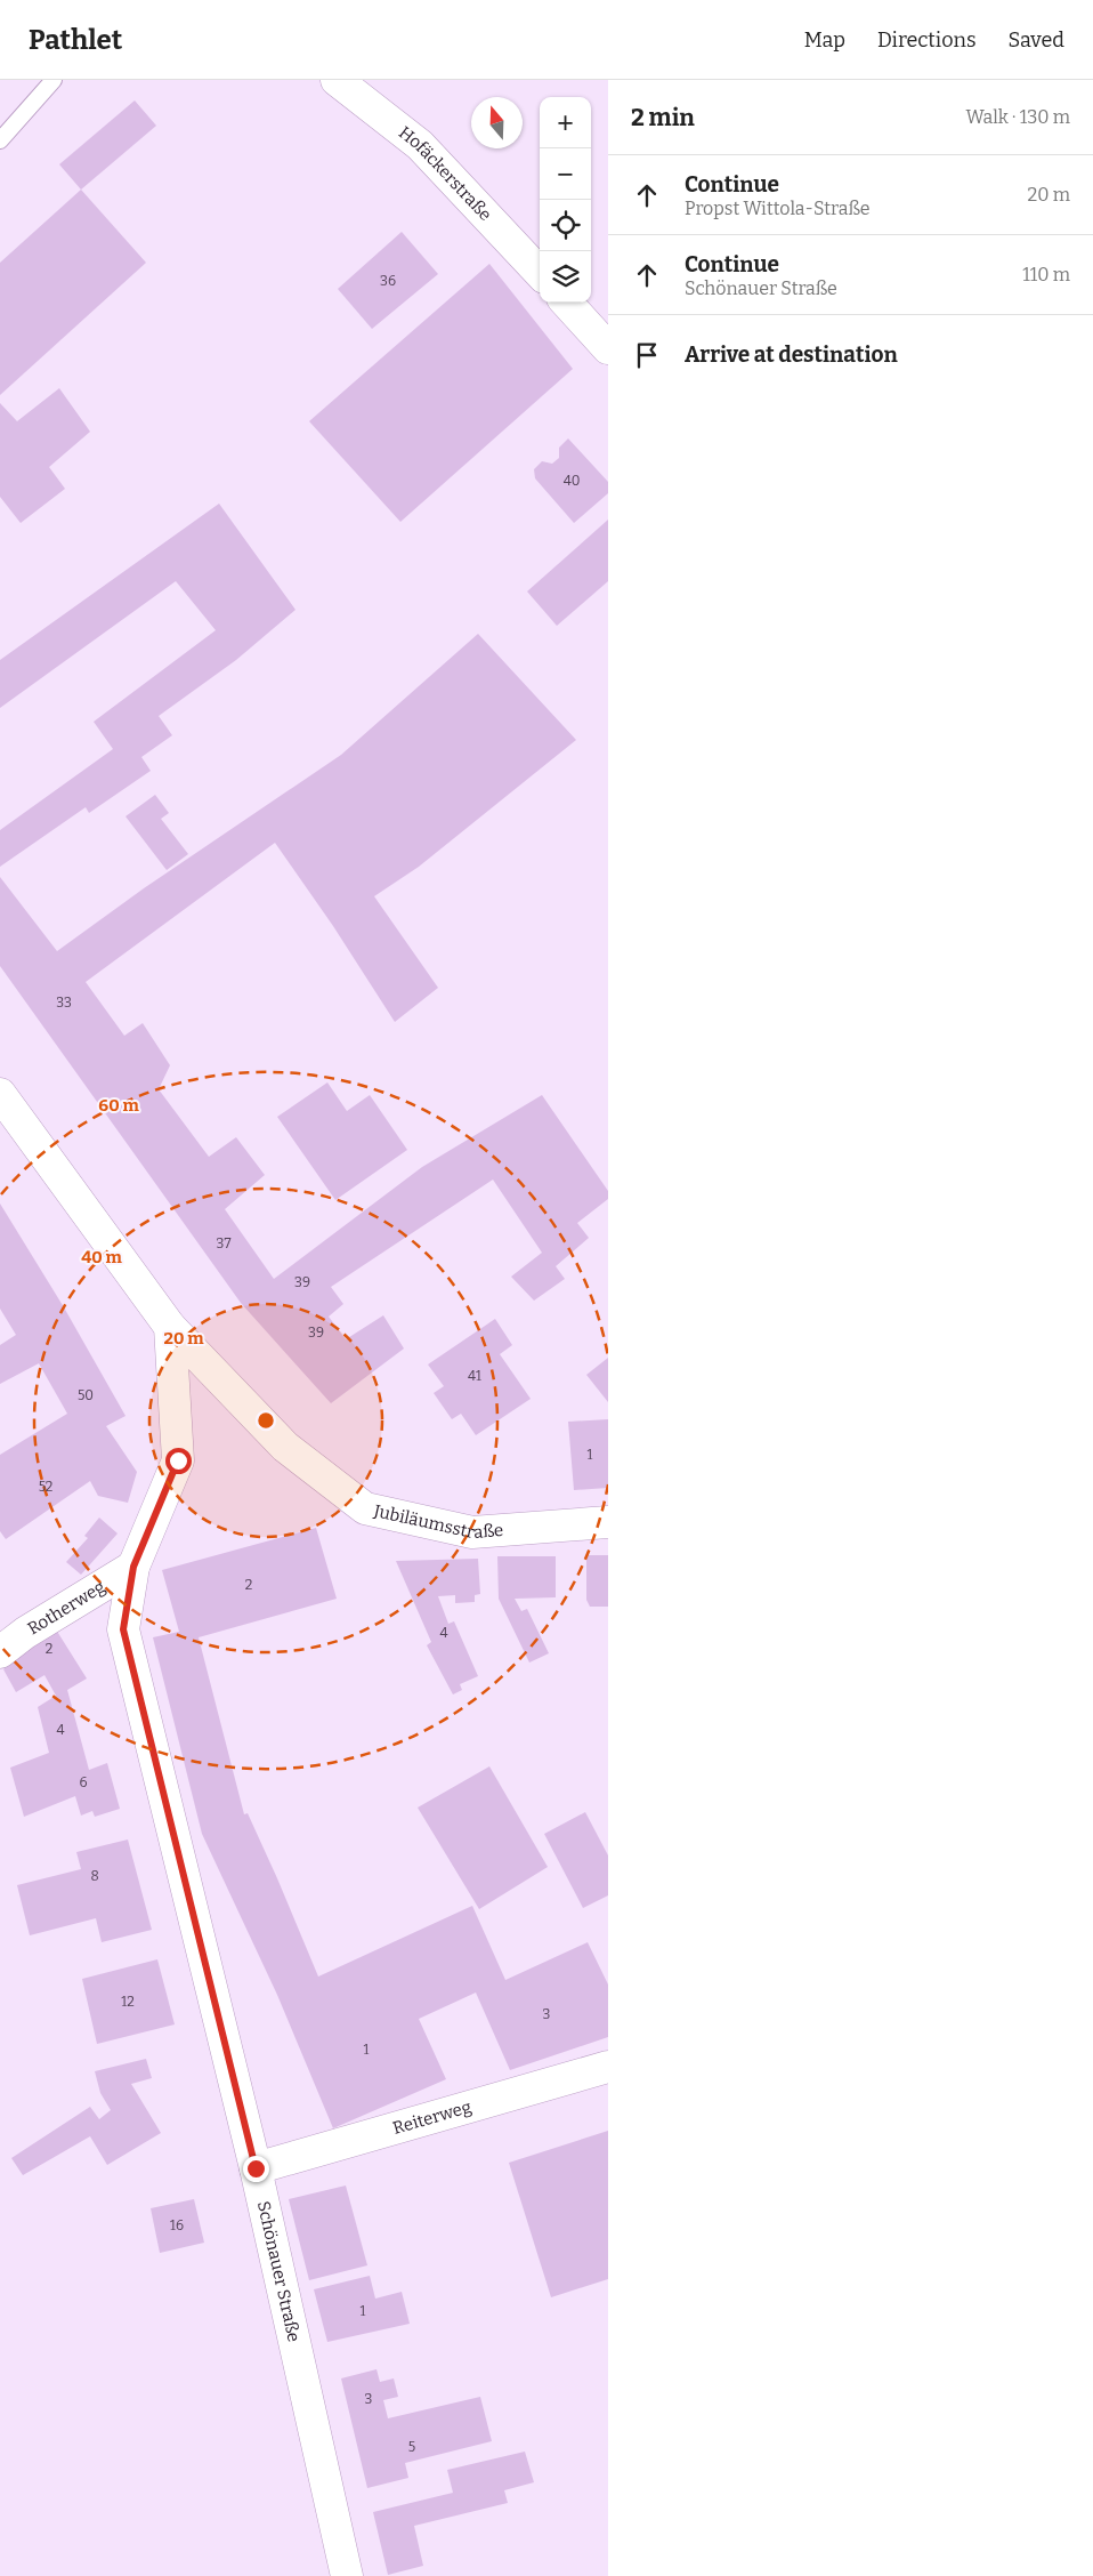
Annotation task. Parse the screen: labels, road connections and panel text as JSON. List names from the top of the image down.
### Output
{
  "streets": {
    "street": [
      "Hofäckerstraße",
      "Jubiläumsstraße",
      "Rotherweg",
      "Reiterweg",
      "Schönauer Straße"
    ]
  },
  "crossings": [
    ["Jubiläumsstraße", "Schönauer Straße"],
    ["Rotherweg", "Schönauer Straße"],
    ["Reiterweg", "Schönauer Straße"]
  ],
  "house_numbers": [
    "36",
    "40",
    "33",
    "37",
    "39",
    "39",
    "41",
    "50",
    "1",
    "52",
    "2",
    "4",
    "2",
    "4",
    "6",
    "8",
    "12",
    "3",
    "1",
    "16",
    "1",
    "3",
    "5"
  ],
  "north": "top",
  "page": {
    "header": "Pathlet",
    "nav": ["Map", "Directions", "Saved"],
    "heading": ["2 min", "Walk · 130 m"],
    "map_buttons": ["+", "−"],
    "list": [
      ["Continue", "Propst Wittola-Straße", "20 m"],
      ["Continue", "Schönauer Straße", "110 m"],
      "Arrive at destination"
    ]
  },
  "rings": ["60 m", "40 m", "20 m"]
}
